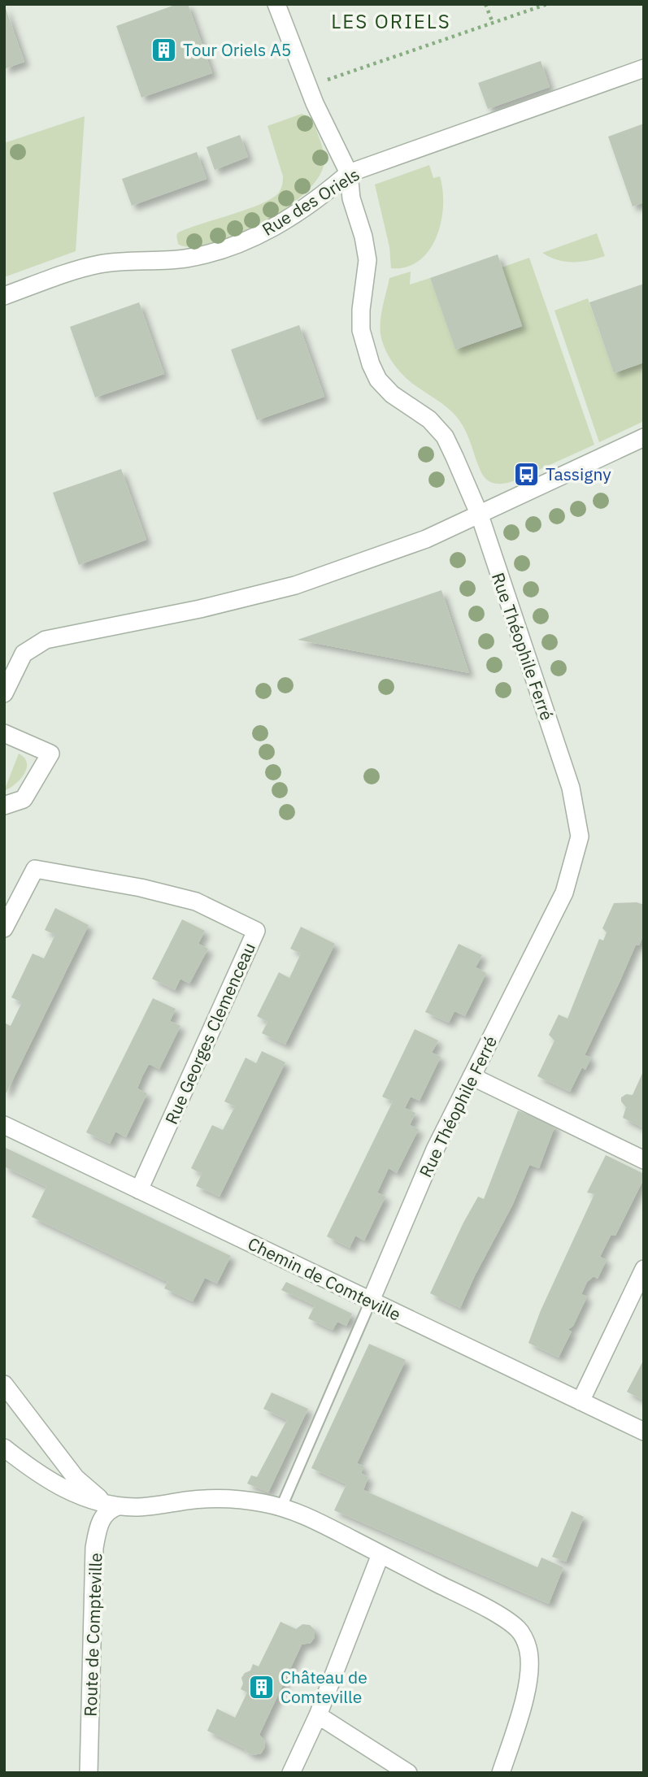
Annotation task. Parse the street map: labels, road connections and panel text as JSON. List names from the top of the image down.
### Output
{
  "streets": {
    "street": [
      "Rue des Oriels",
      "Rue Théophile Ferré",
      "Rue Georges Clemenceau",
      "Chemin de Comteville",
      "Route de Compteville"
    ]
  },
  "crossings": [
    ["Rue des Oriels", "Rue Théophile Ferré"],
    ["Rue Théophile Ferré", "Chemin de Comteville"],
    ["Rue Georges Clemenceau", "Chemin de Comteville"]
  ],
  "districts": ["LES ORIELS"],
  "places": {
    "building": ["Tour Oriels A5", "Château de Comteville"],
    "bus stop": ["Tassigny"]
  }
}
